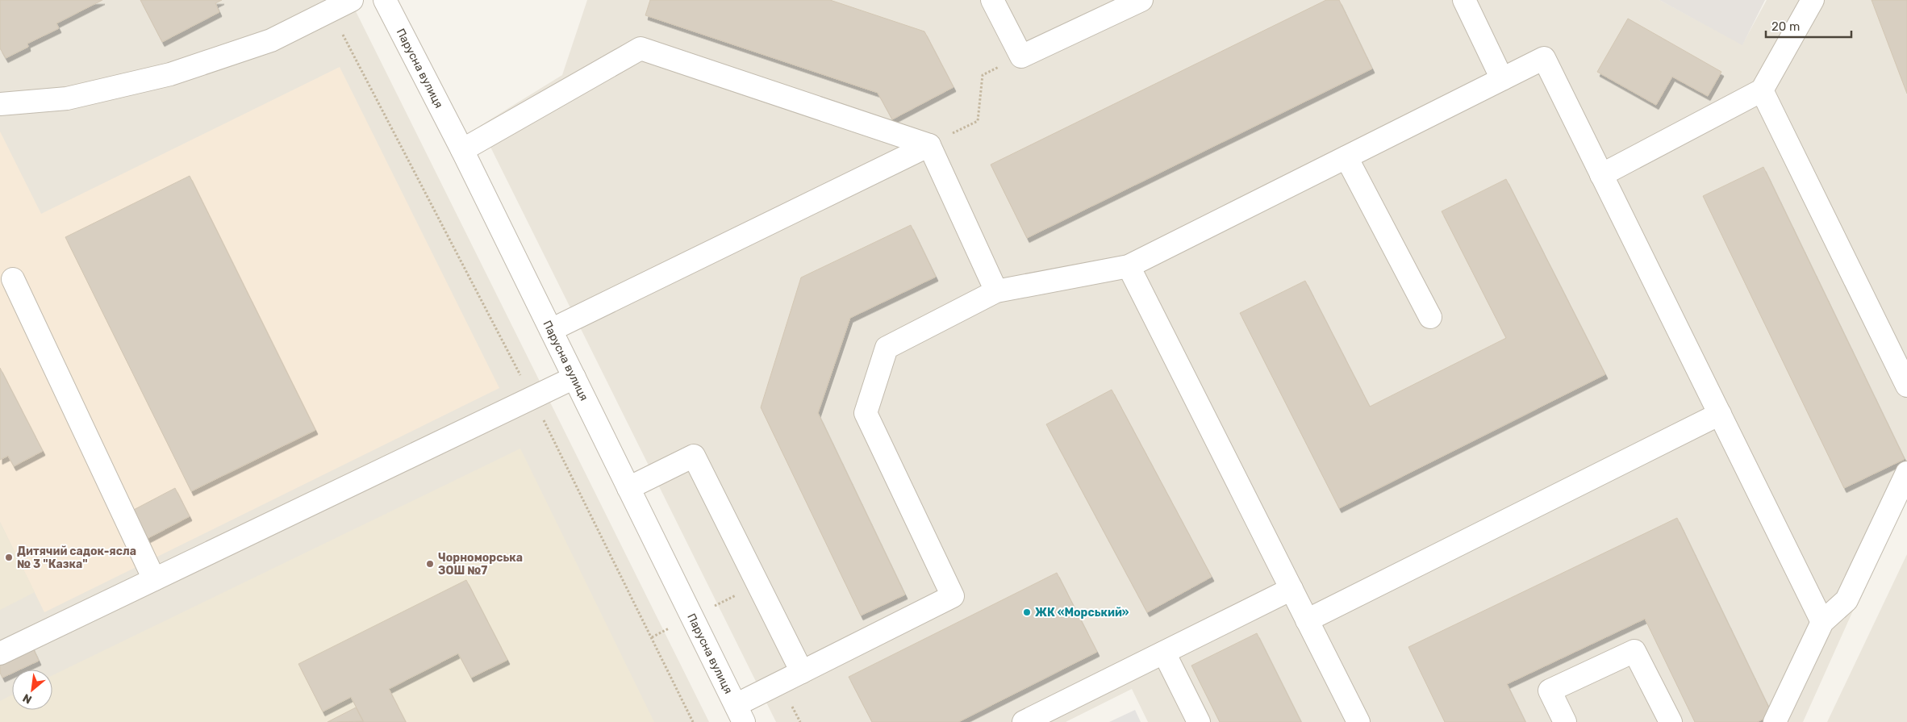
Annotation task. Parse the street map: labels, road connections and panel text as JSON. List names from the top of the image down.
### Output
{
  "streets": {
    "street": ["Парусна вулиця"]
  },
  "places": ["Дитячий садок-ясла № 3 \"Казка\"", "Чорноморська ЗОШ №7", "ЖК «Морський»"],
  "scale_bar": "20 m",
  "north": "bottom left"
}
